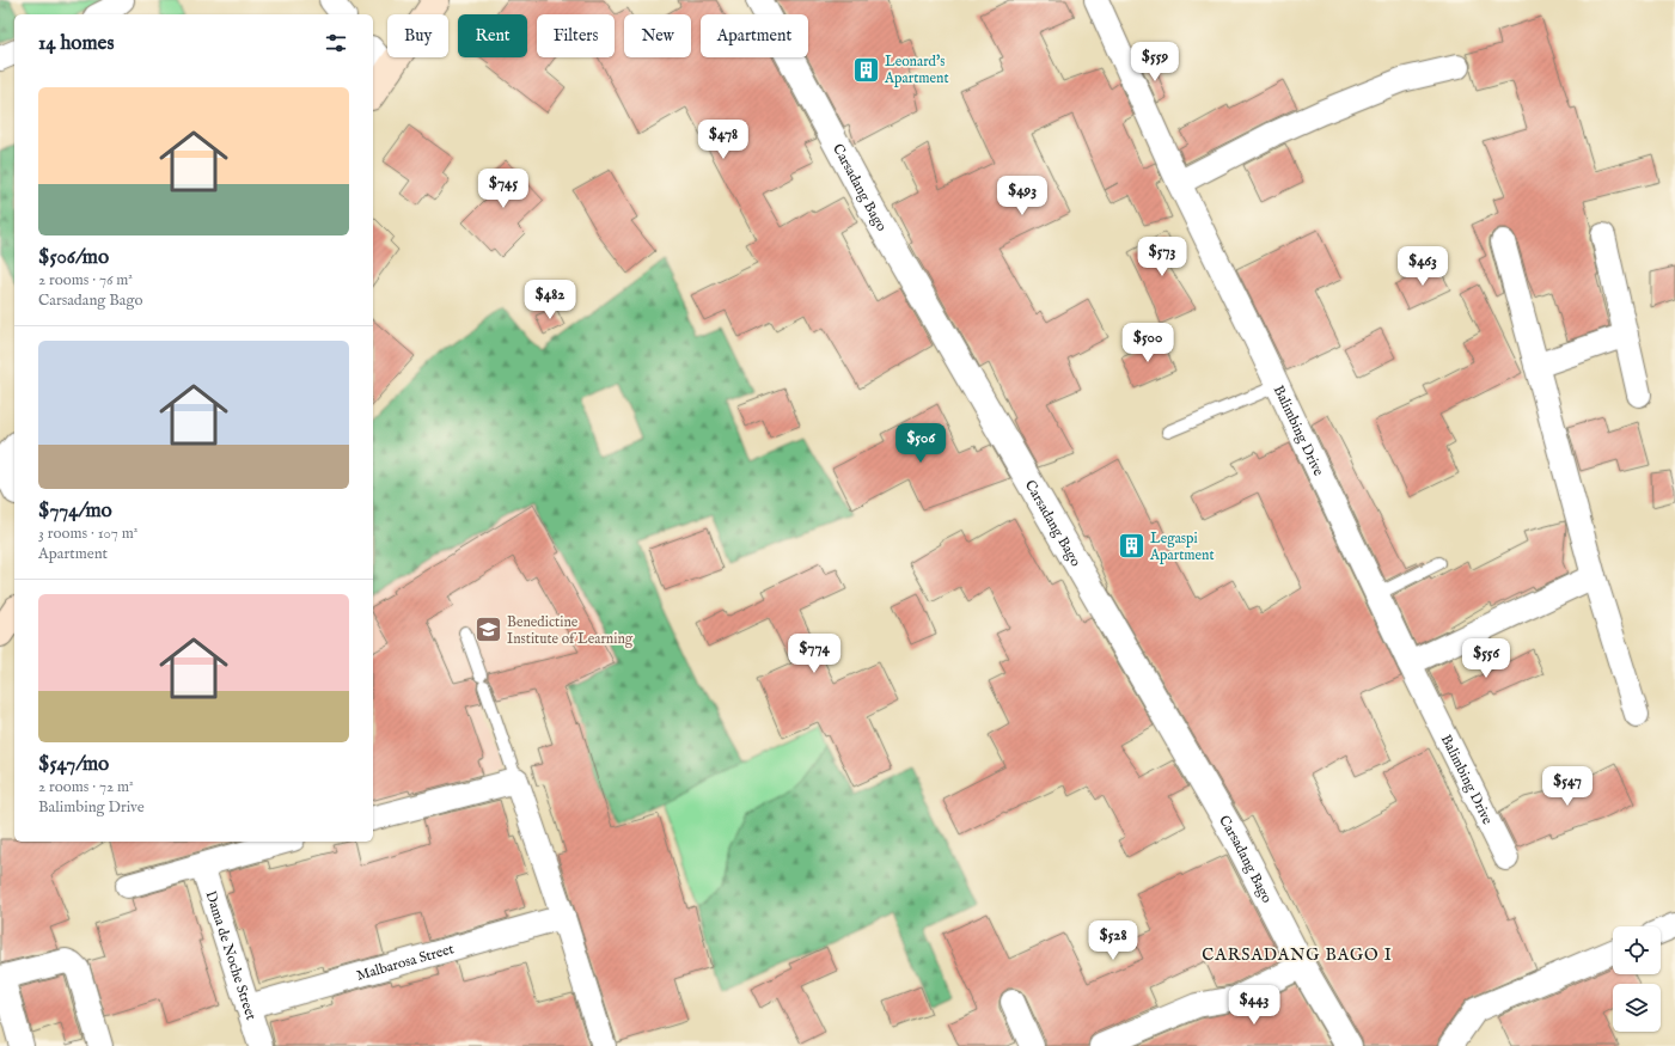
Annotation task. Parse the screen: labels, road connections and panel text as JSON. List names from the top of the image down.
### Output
{
  "streets": {
    "street": [
      "Carsadang Bago",
      "Balimbing Drive",
      "Dama de Noche Street",
      "Malbarosa Street"
    ]
  },
  "crossings": [
    ["Dama de Noche Street", "Malbarosa Street"]
  ],
  "districts": ["CARSADANG BAGO I"],
  "places": {
    "building": ["Leonard's Apartment", "Legaspi Apartment"],
    "school or university": ["Benedictine Institute of Learning"]
  },
  "page": {
    "chip": [
      "Buy",
      "Rent",
      "Filters",
      "New",
      "Apartment"
    ],
    "heading": "14 homes",
    "price": [
      "$559",
      "$478",
      "$745",
      "$493",
      "$573",
      "$463",
      "$482",
      "$500",
      "$506",
      "$774",
      "$556",
      "$547",
      "$528",
      "$443"
    ],
    "list": [
      {
        "name": "$506/mo",
        "note": "2 rooms · 76 m² · Carsadang Bago"
      },
      {
        "name": "$774/mo",
        "note": "3 rooms · 107 m² · Apartment"
      },
      {
        "name": "$547/mo",
        "note": "2 rooms · 72 m² · Balimbing Drive"
      }
    ]
  }
}
